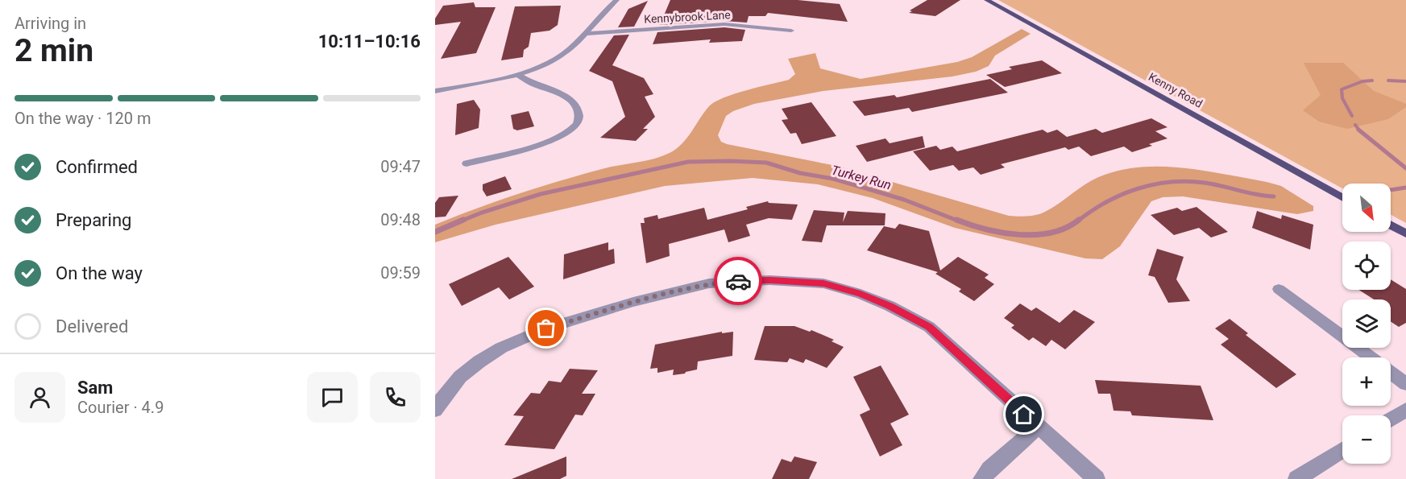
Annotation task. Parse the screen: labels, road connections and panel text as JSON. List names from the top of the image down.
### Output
{
  "streets": {
    "main road": ["Kenny Road"],
    "street": ["Kennybrook Lane"]
  },
  "water": ["Turkey Run"],
  "north": "bottom right",
  "page": {
    "heading": ["2 min", "Arriving in", "10:11–10:16"],
    "panel": ["Sam", "Courier · 4.9"],
    "bar": "On the way · 120 m",
    "list": [
      ["Confirmed", "09:47"],
      ["Preparing", "09:48"],
      ["On the way", "09:59"],
      "Delivered"
    ],
    "map_buttons": ["+", "−"]
  }
}
